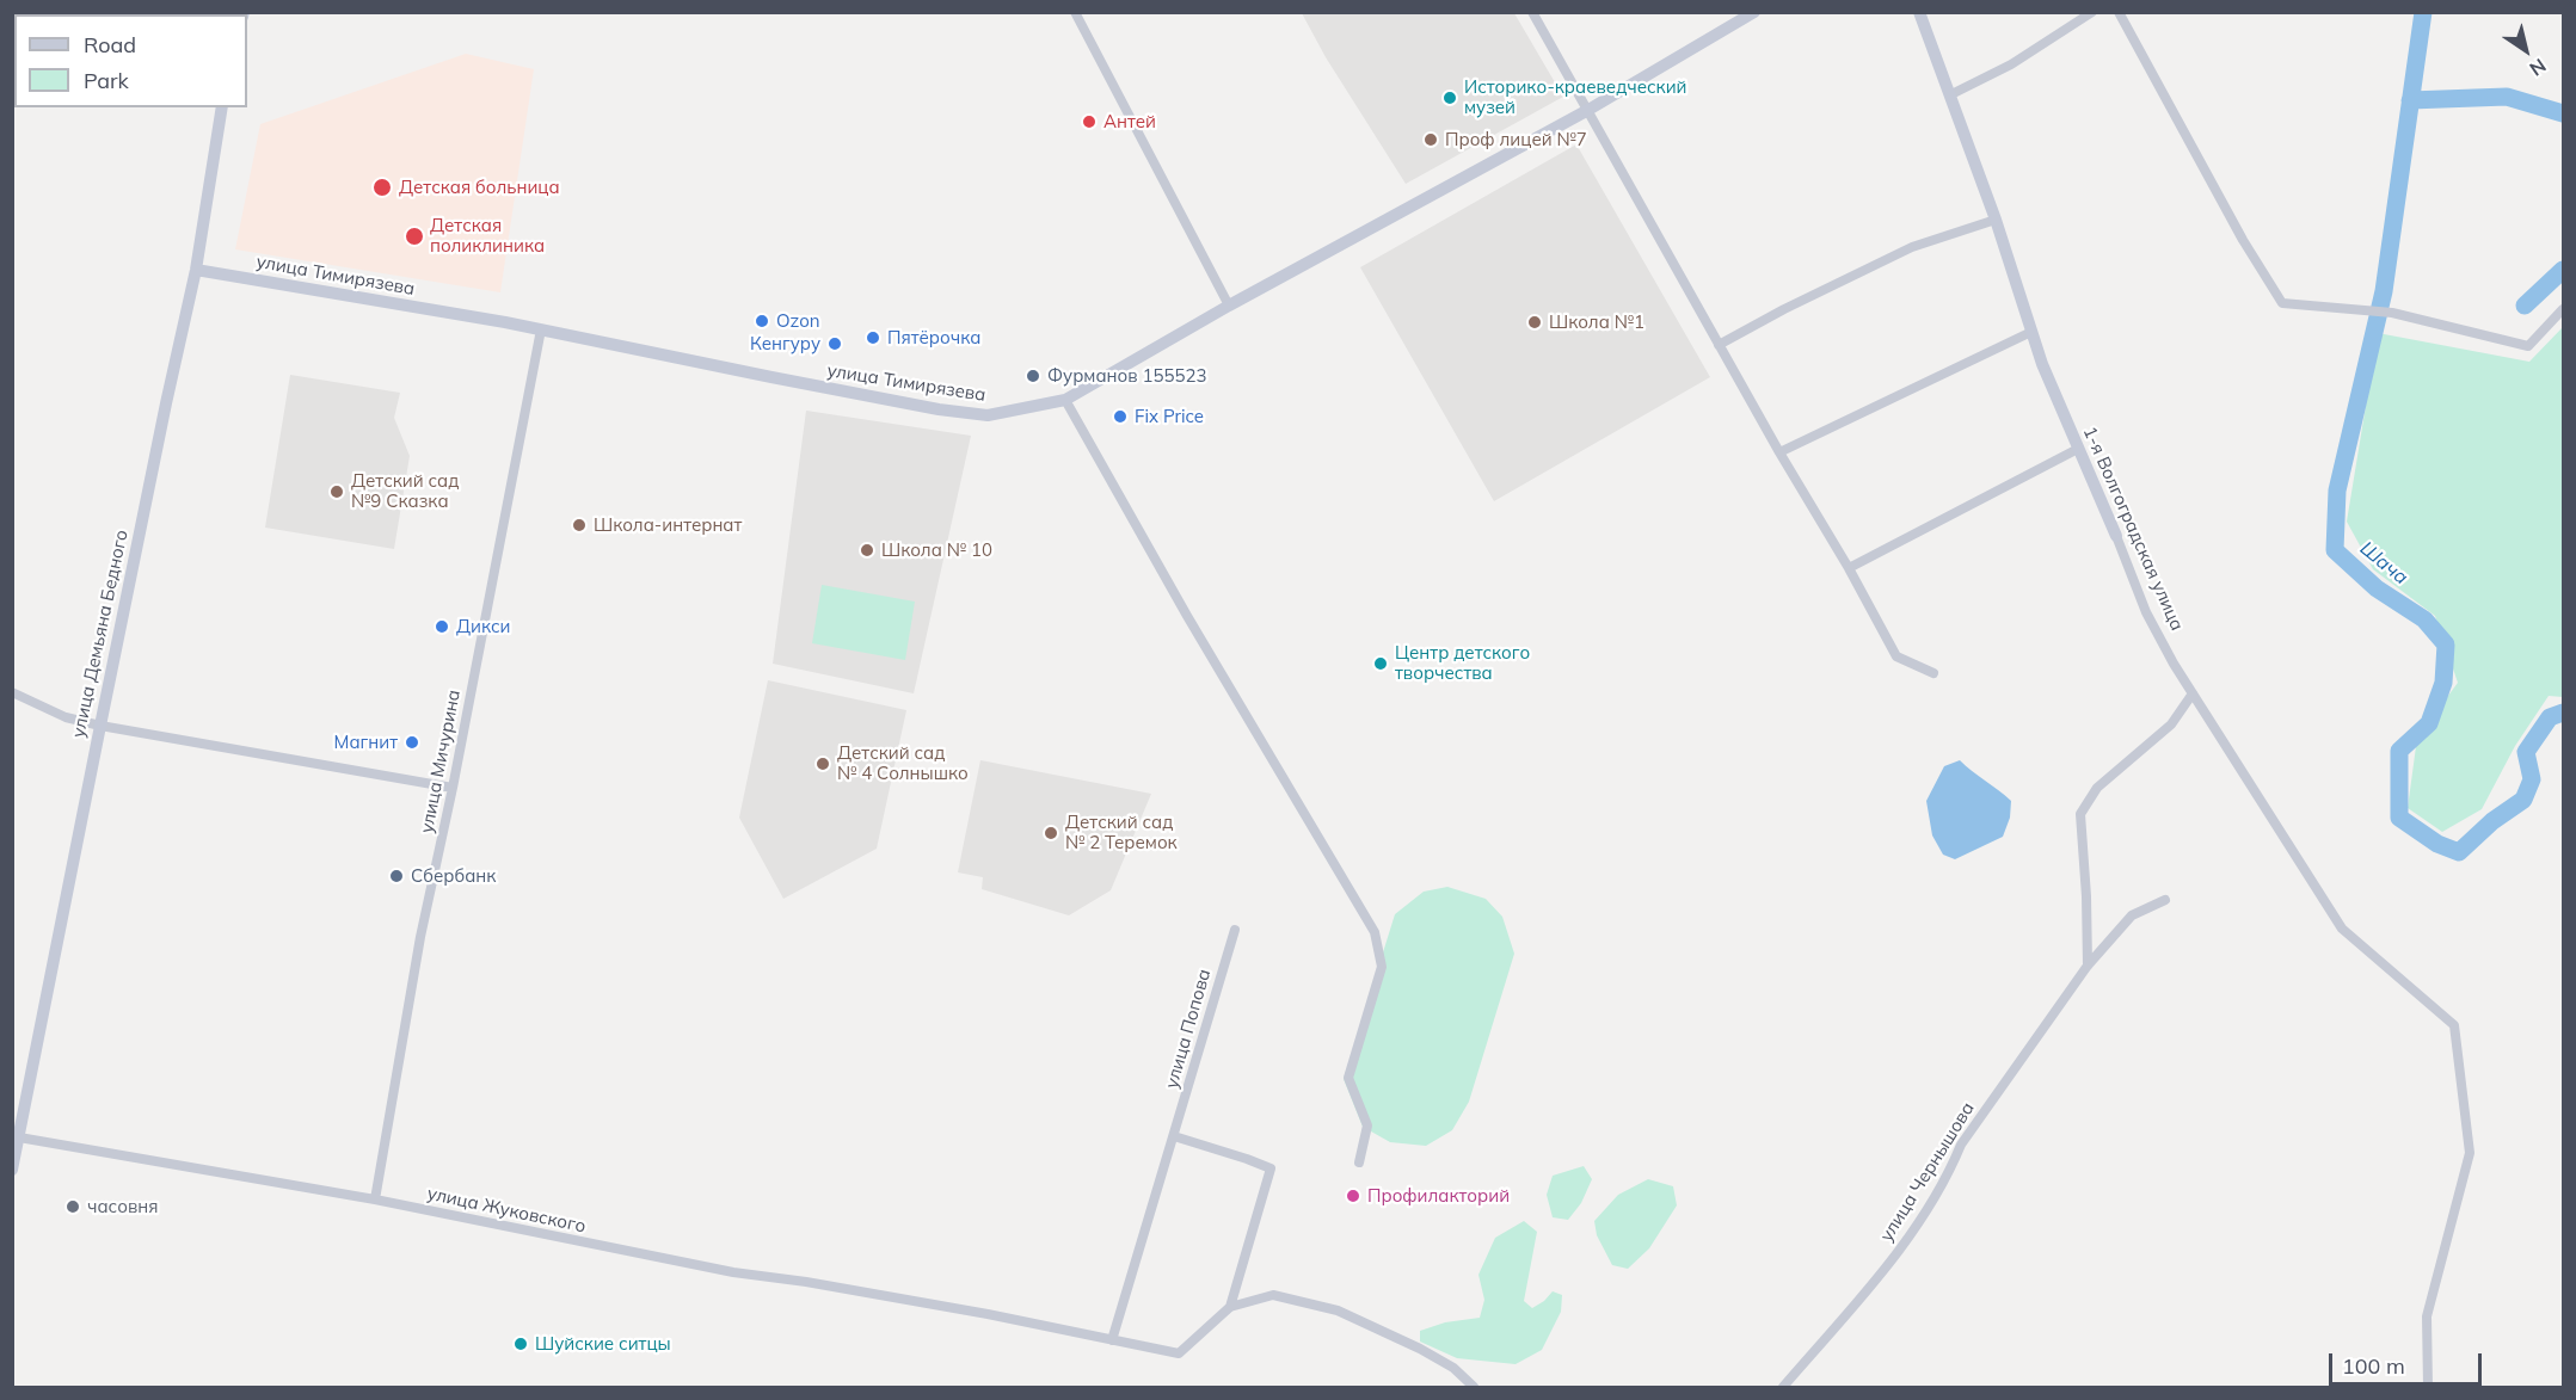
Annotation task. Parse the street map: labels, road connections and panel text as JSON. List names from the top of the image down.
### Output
{
  "streets": {
    "street": [
      "улица Тимирязева",
      "1-я Волгоградская улица",
      "улица Демьяна Бедного",
      "улица Мичурина",
      "улица Попова",
      "улица Чернышова",
      "улица Жуковского"
    ]
  },
  "crossings": [
    ["улица Тимирязева", "улица Демьяна Бедного"],
    ["улица Тимирязева", "улица Мичурина"],
    ["улица Демьяна Бедного", "улица Жуковского"],
    ["улица Мичурина", "улица Жуковского"],
    ["улица Попова", "улица Жуковского"]
  ],
  "water": ["Шача"],
  "places": [
    "Историко-краеведческий музей",
    "Антей",
    "Проф лицей №7",
    "Детская больница",
    "Детская поликлиника",
    "Ozon",
    "Школа №1",
    "Пятёрочка",
    "Кенгуру",
    "Фурманов 155523",
    "Fix Price",
    "Детский сад №9 Сказка",
    "Школа-интернат",
    "Школа № 10",
    "Дикси",
    "Центр детского творчества",
    "Магнит",
    "Детский сад № 4 Солнышко",
    "Детский сад № 2 Теремок",
    "Сбербанк",
    "Профилакторий",
    "часовня",
    "Шуйские ситцы"
  ],
  "legend": ["Road", "Park"],
  "scale_bar": "100 m",
  "north": "bottom right"
}
